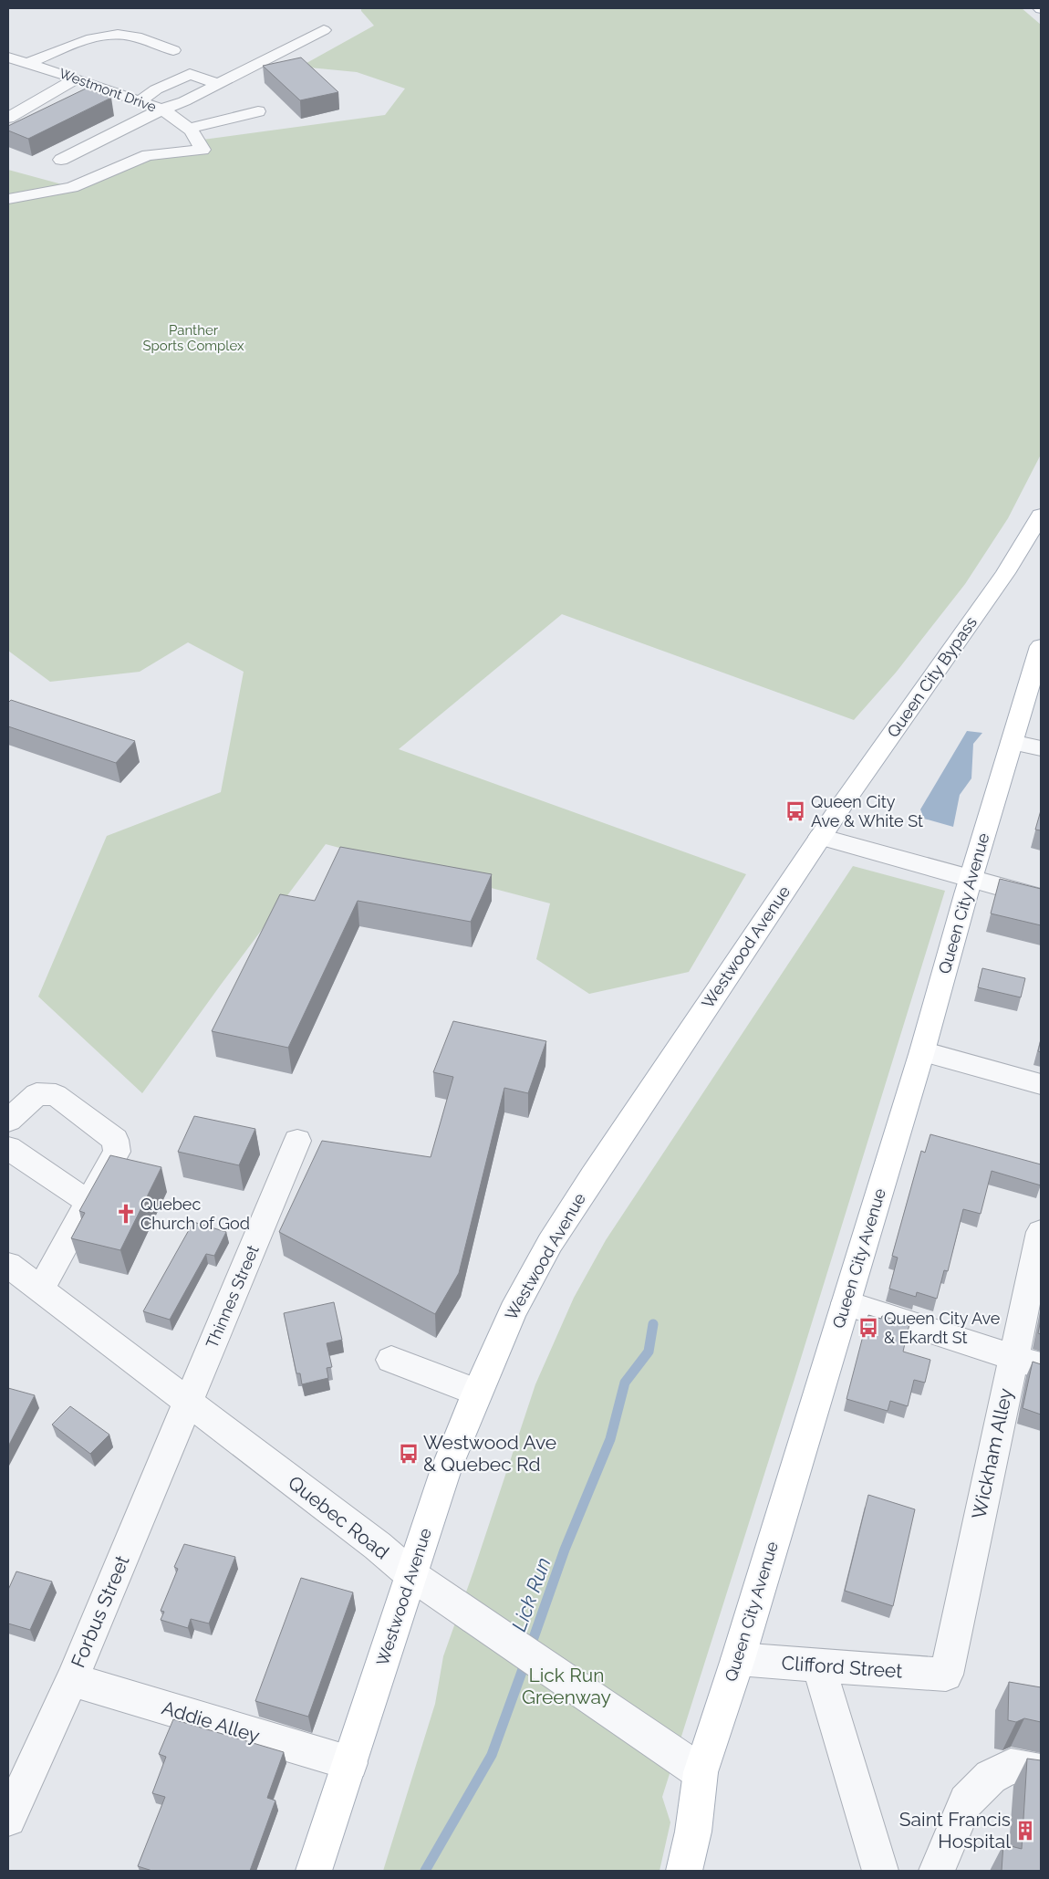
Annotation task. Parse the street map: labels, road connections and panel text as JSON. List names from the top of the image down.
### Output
{
  "streets": {
    "main road": ["Queen City Bypass", "Queen City Avenue", "Westwood Avenue"],
    "street": [
      "Westmont Drive",
      "Thinnes Street",
      "Wickham Alley",
      "Quebec Road",
      "Forbus Street",
      "Clifford Street",
      "Addie Alley"
    ]
  },
  "crossings": [
    ["Queen City Bypass", "Westwood Avenue"],
    ["Queen City Avenue", "Quebec Road"],
    ["Queen City Avenue", "Clifford Street"],
    ["Westwood Avenue", "Quebec Road"],
    ["Westwood Avenue", "Addie Alley"],
    ["Thinnes Street", "Quebec Road"],
    ["Thinnes Street", "Forbus Street"],
    ["Wickham Alley", "Clifford Street"],
    ["Quebec Road", "Forbus Street"],
    ["Forbus Street", "Addie Alley"]
  ],
  "water": ["Lick Run"],
  "parks": ["Panther Sports Complex", "Lick Run Greenway"],
  "places": {
    "bus stop": ["Queen City Ave & White St", "Queen City Ave & Ekardt St", "Westwood Ave & Quebec Rd"],
    "church": ["Quebec Church of God"],
    "building": ["Saint Francis Hospital"]
  }
}
